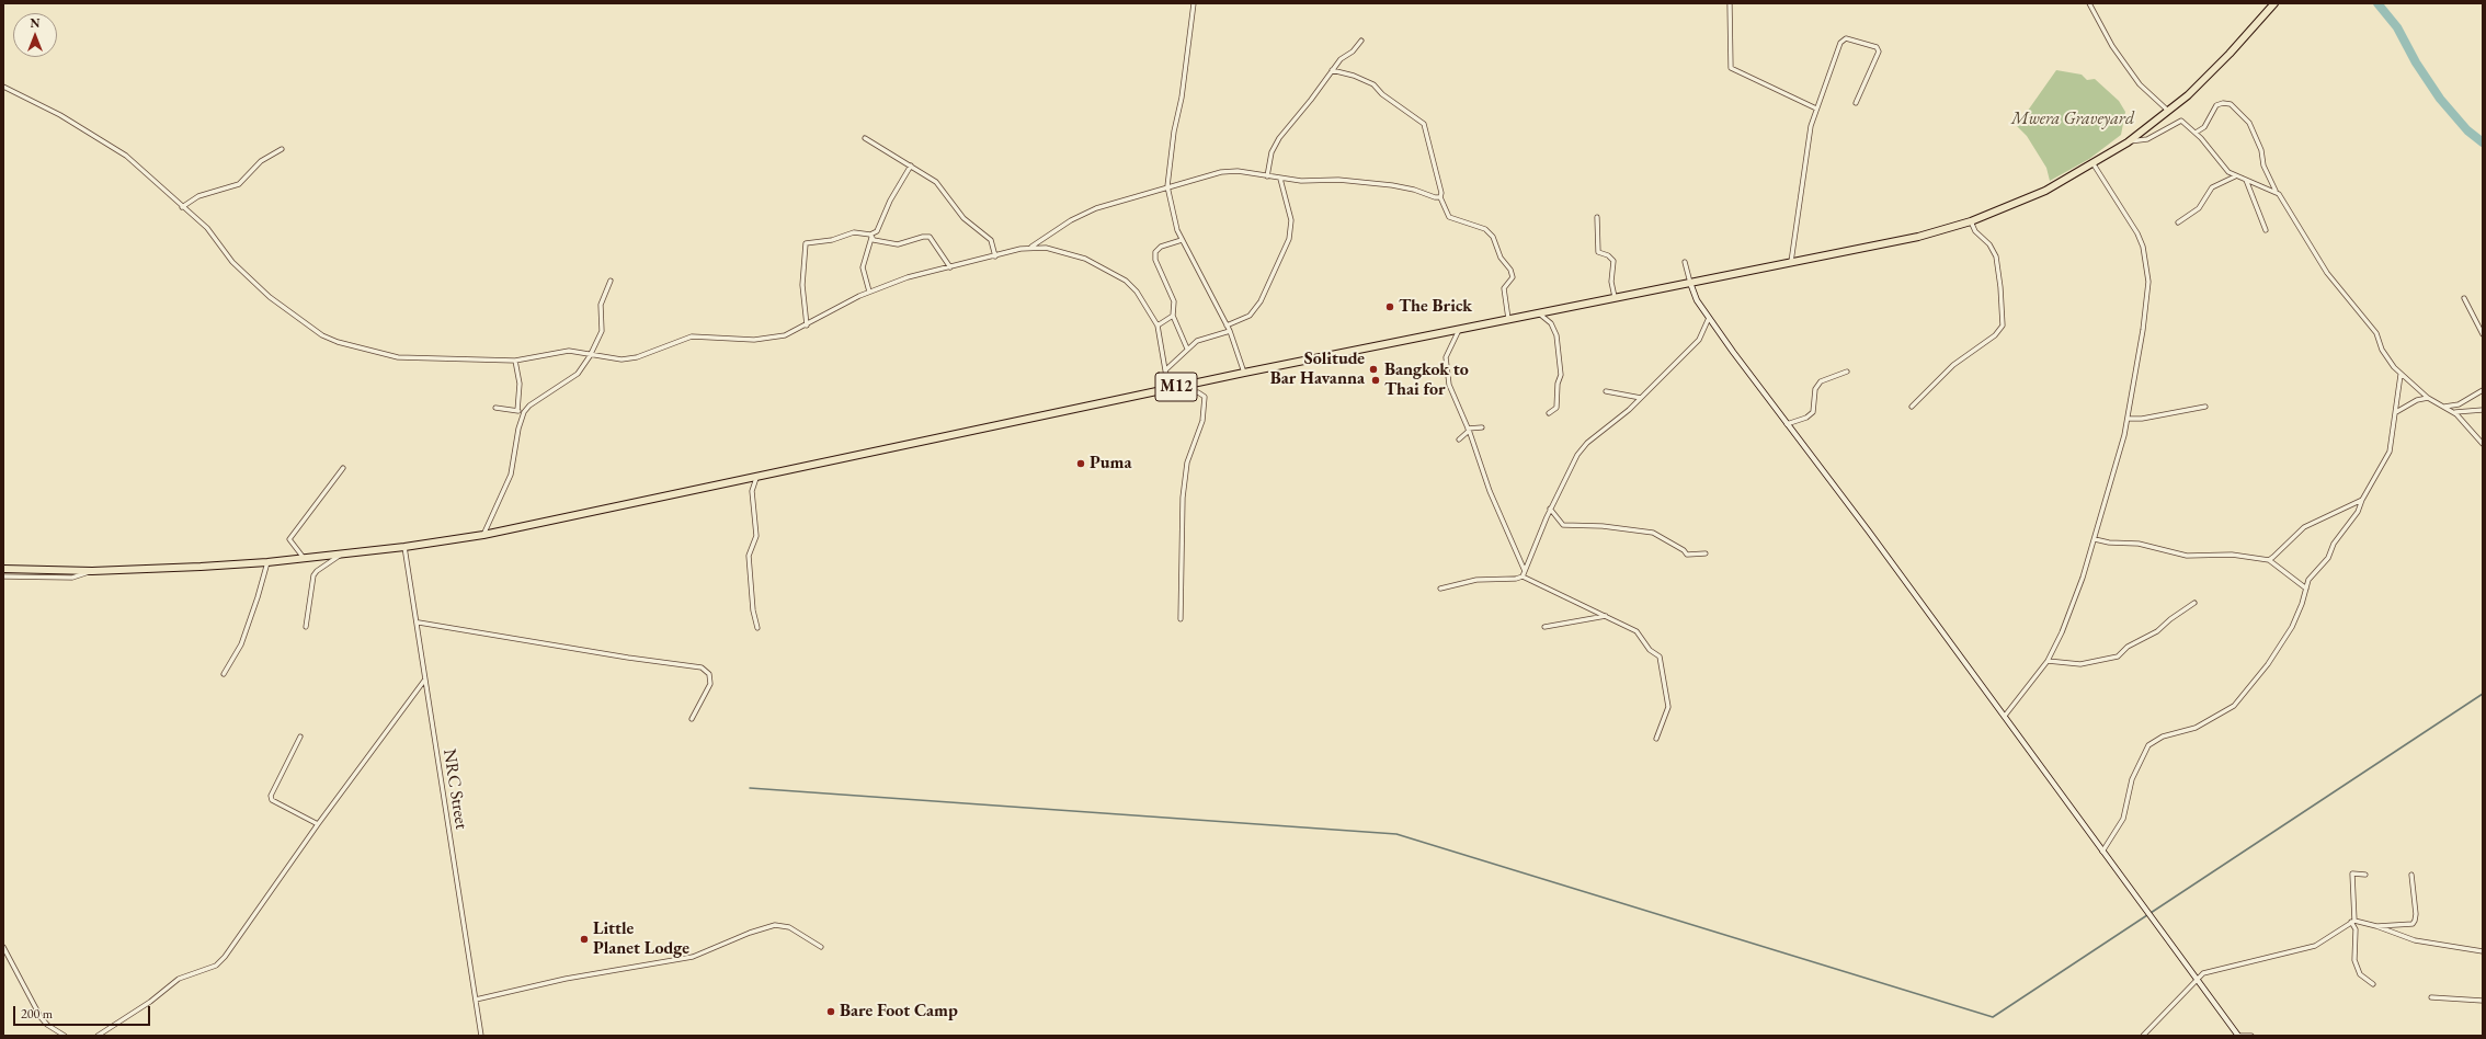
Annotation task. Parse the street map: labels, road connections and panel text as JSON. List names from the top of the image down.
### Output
{
  "streets": {
    "highway": ["M12"],
    "street": ["NRC Street"]
  },
  "crossings": [
    ["M12", "NRC Street"]
  ],
  "parks": ["Mwera Graveyard"],
  "places": [
    "The Brick",
    "Solitude Bar Havanna",
    "Bangkok to Thai for",
    "Puma",
    "Little Planet Lodge",
    "Bare Foot Camp"
  ],
  "scale_bar": "200 m",
  "north": "top"
}
